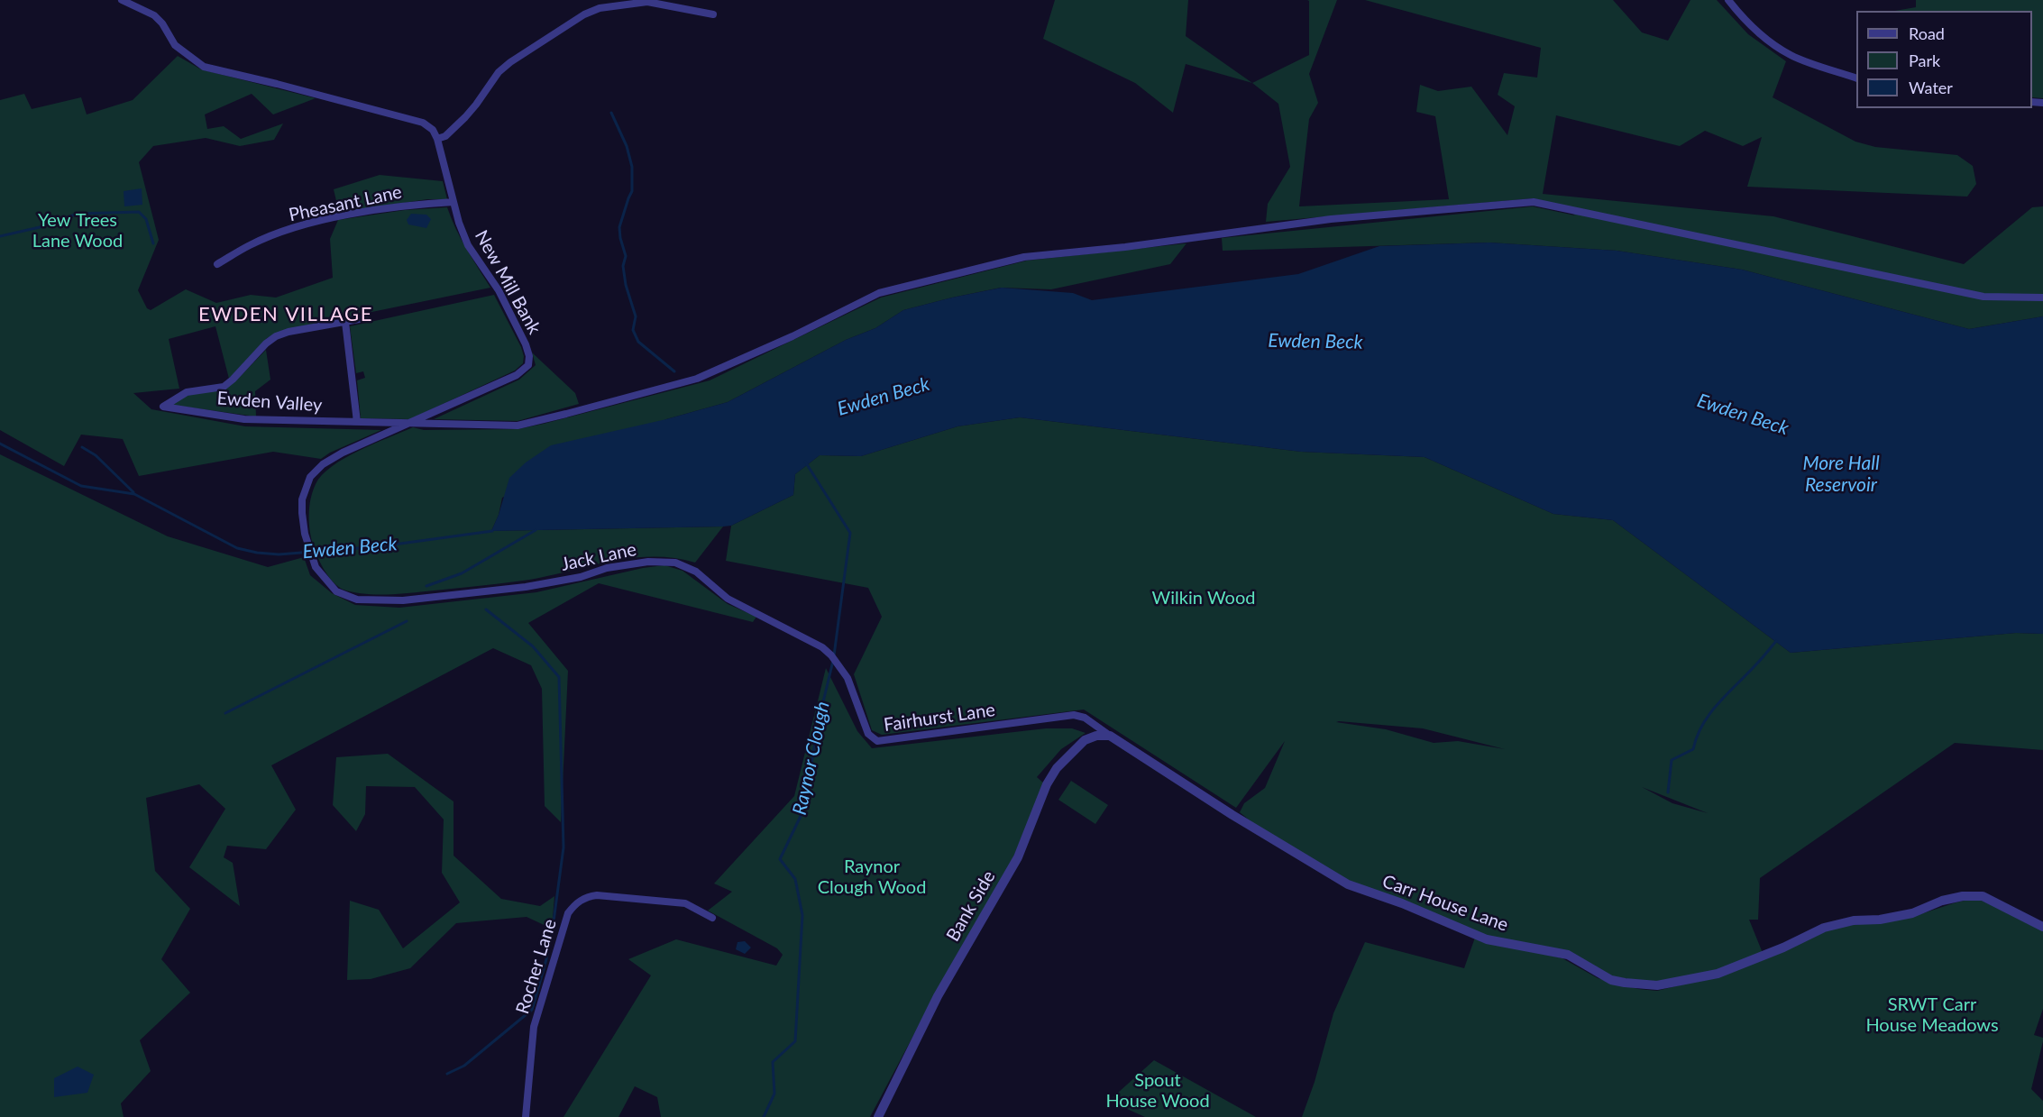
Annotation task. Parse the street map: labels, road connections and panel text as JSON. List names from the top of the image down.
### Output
{
  "streets": {
    "street": [
      "Pheasant Lane",
      "New Mill Bank",
      "Ewden Valley",
      "Jack Lane",
      "Fairhurst Lane",
      "Carr House Lane",
      "Bank Side",
      "Rocher Lane"
    ]
  },
  "crossings": [
    ["Pheasant Lane", "New Mill Bank"],
    ["New Mill Bank", "Ewden Valley"],
    ["New Mill Bank", "Jack Lane"],
    ["Jack Lane", "Fairhurst Lane"],
    ["Fairhurst Lane", "Carr House Lane"],
    ["Fairhurst Lane", "Bank Side"],
    ["Carr House Lane", "Bank Side"]
  ],
  "districts": ["EWDEN VILLAGE"],
  "water": ["Ewden Beck", "More Hall Reservoir", "Raynor Clough"],
  "parks": [
    "Yew Trees Lane Wood",
    "Wilkin Wood",
    "Raynor Clough Wood",
    "SRWT Carr House Meadows",
    "Spout House Wood"
  ],
  "legend": ["Road", "Park", "Water"]
}
